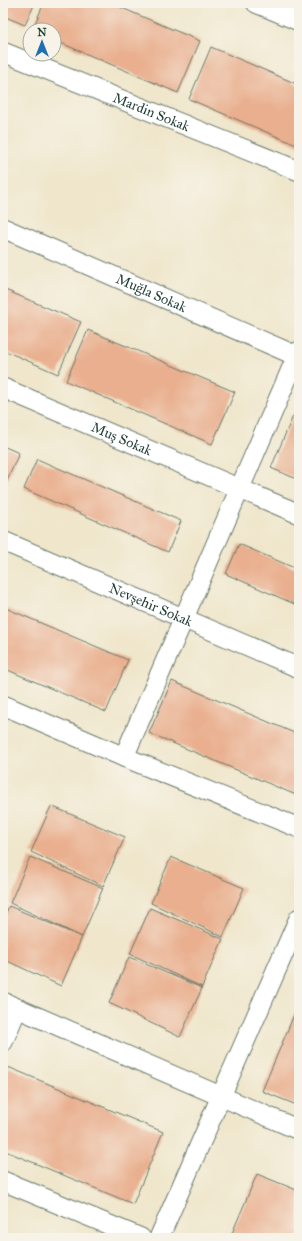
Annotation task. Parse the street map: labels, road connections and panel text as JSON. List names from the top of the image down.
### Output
{
  "streets": {
    "street": [
      "Mardin Sokak",
      "Muğla Sokak",
      "Muş Sokak",
      "Nevşehir Sokak"
    ]
  },
  "north": "top"
}
